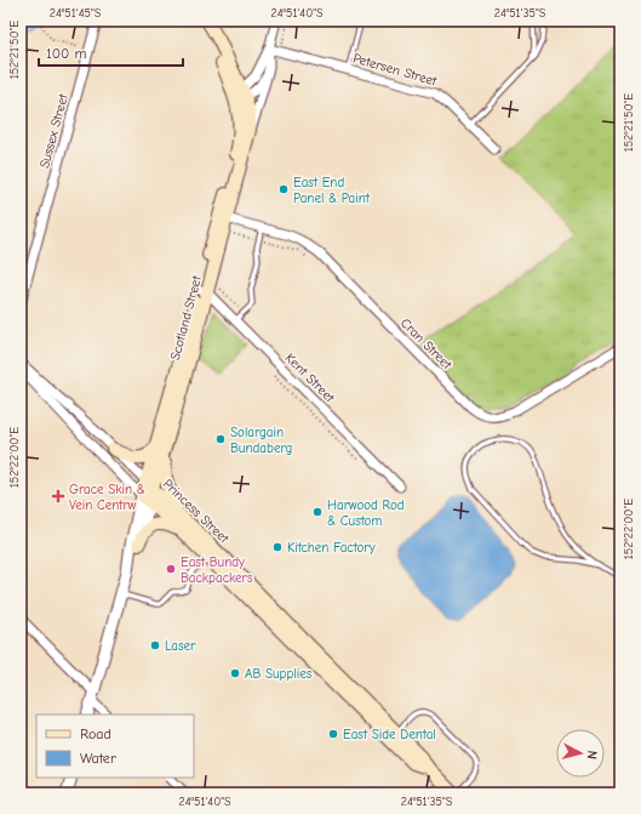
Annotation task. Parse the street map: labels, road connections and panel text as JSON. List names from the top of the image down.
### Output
{
  "streets": {
    "main road": ["Scotland Street", "Princess Street"],
    "street": [
      "Petersen Street",
      "Sussex Street",
      "Cran Street",
      "Kent Street"
    ]
  },
  "crossings": [
    ["Petersen Street", "Scotland Street"],
    ["Scotland Street", "Cran Street"],
    ["Scotland Street", "Kent Street"],
    ["Scotland Street", "Princess Street"]
  ],
  "places": {
    "other": [
      "East End Panel & Paint",
      "Solargain Bundaberg",
      "Harwood Rod & Custom",
      "Kitchen Factory",
      "East Bundy Backpackers",
      "Laser",
      "AB Supplies",
      "East Side Dental"
    ],
    "health": ["Grace Skin & Vein Centrw"]
  },
  "legend": ["Road", "Water"],
  "scale_bar": "100 m",
  "north": "right",
  "coordinates": [
    "24°51'45\"S",
    "24°51'40\"S",
    "24°51'35\"S",
    "152°21'50\"E",
    "152°22'00\"E"
  ]
}
